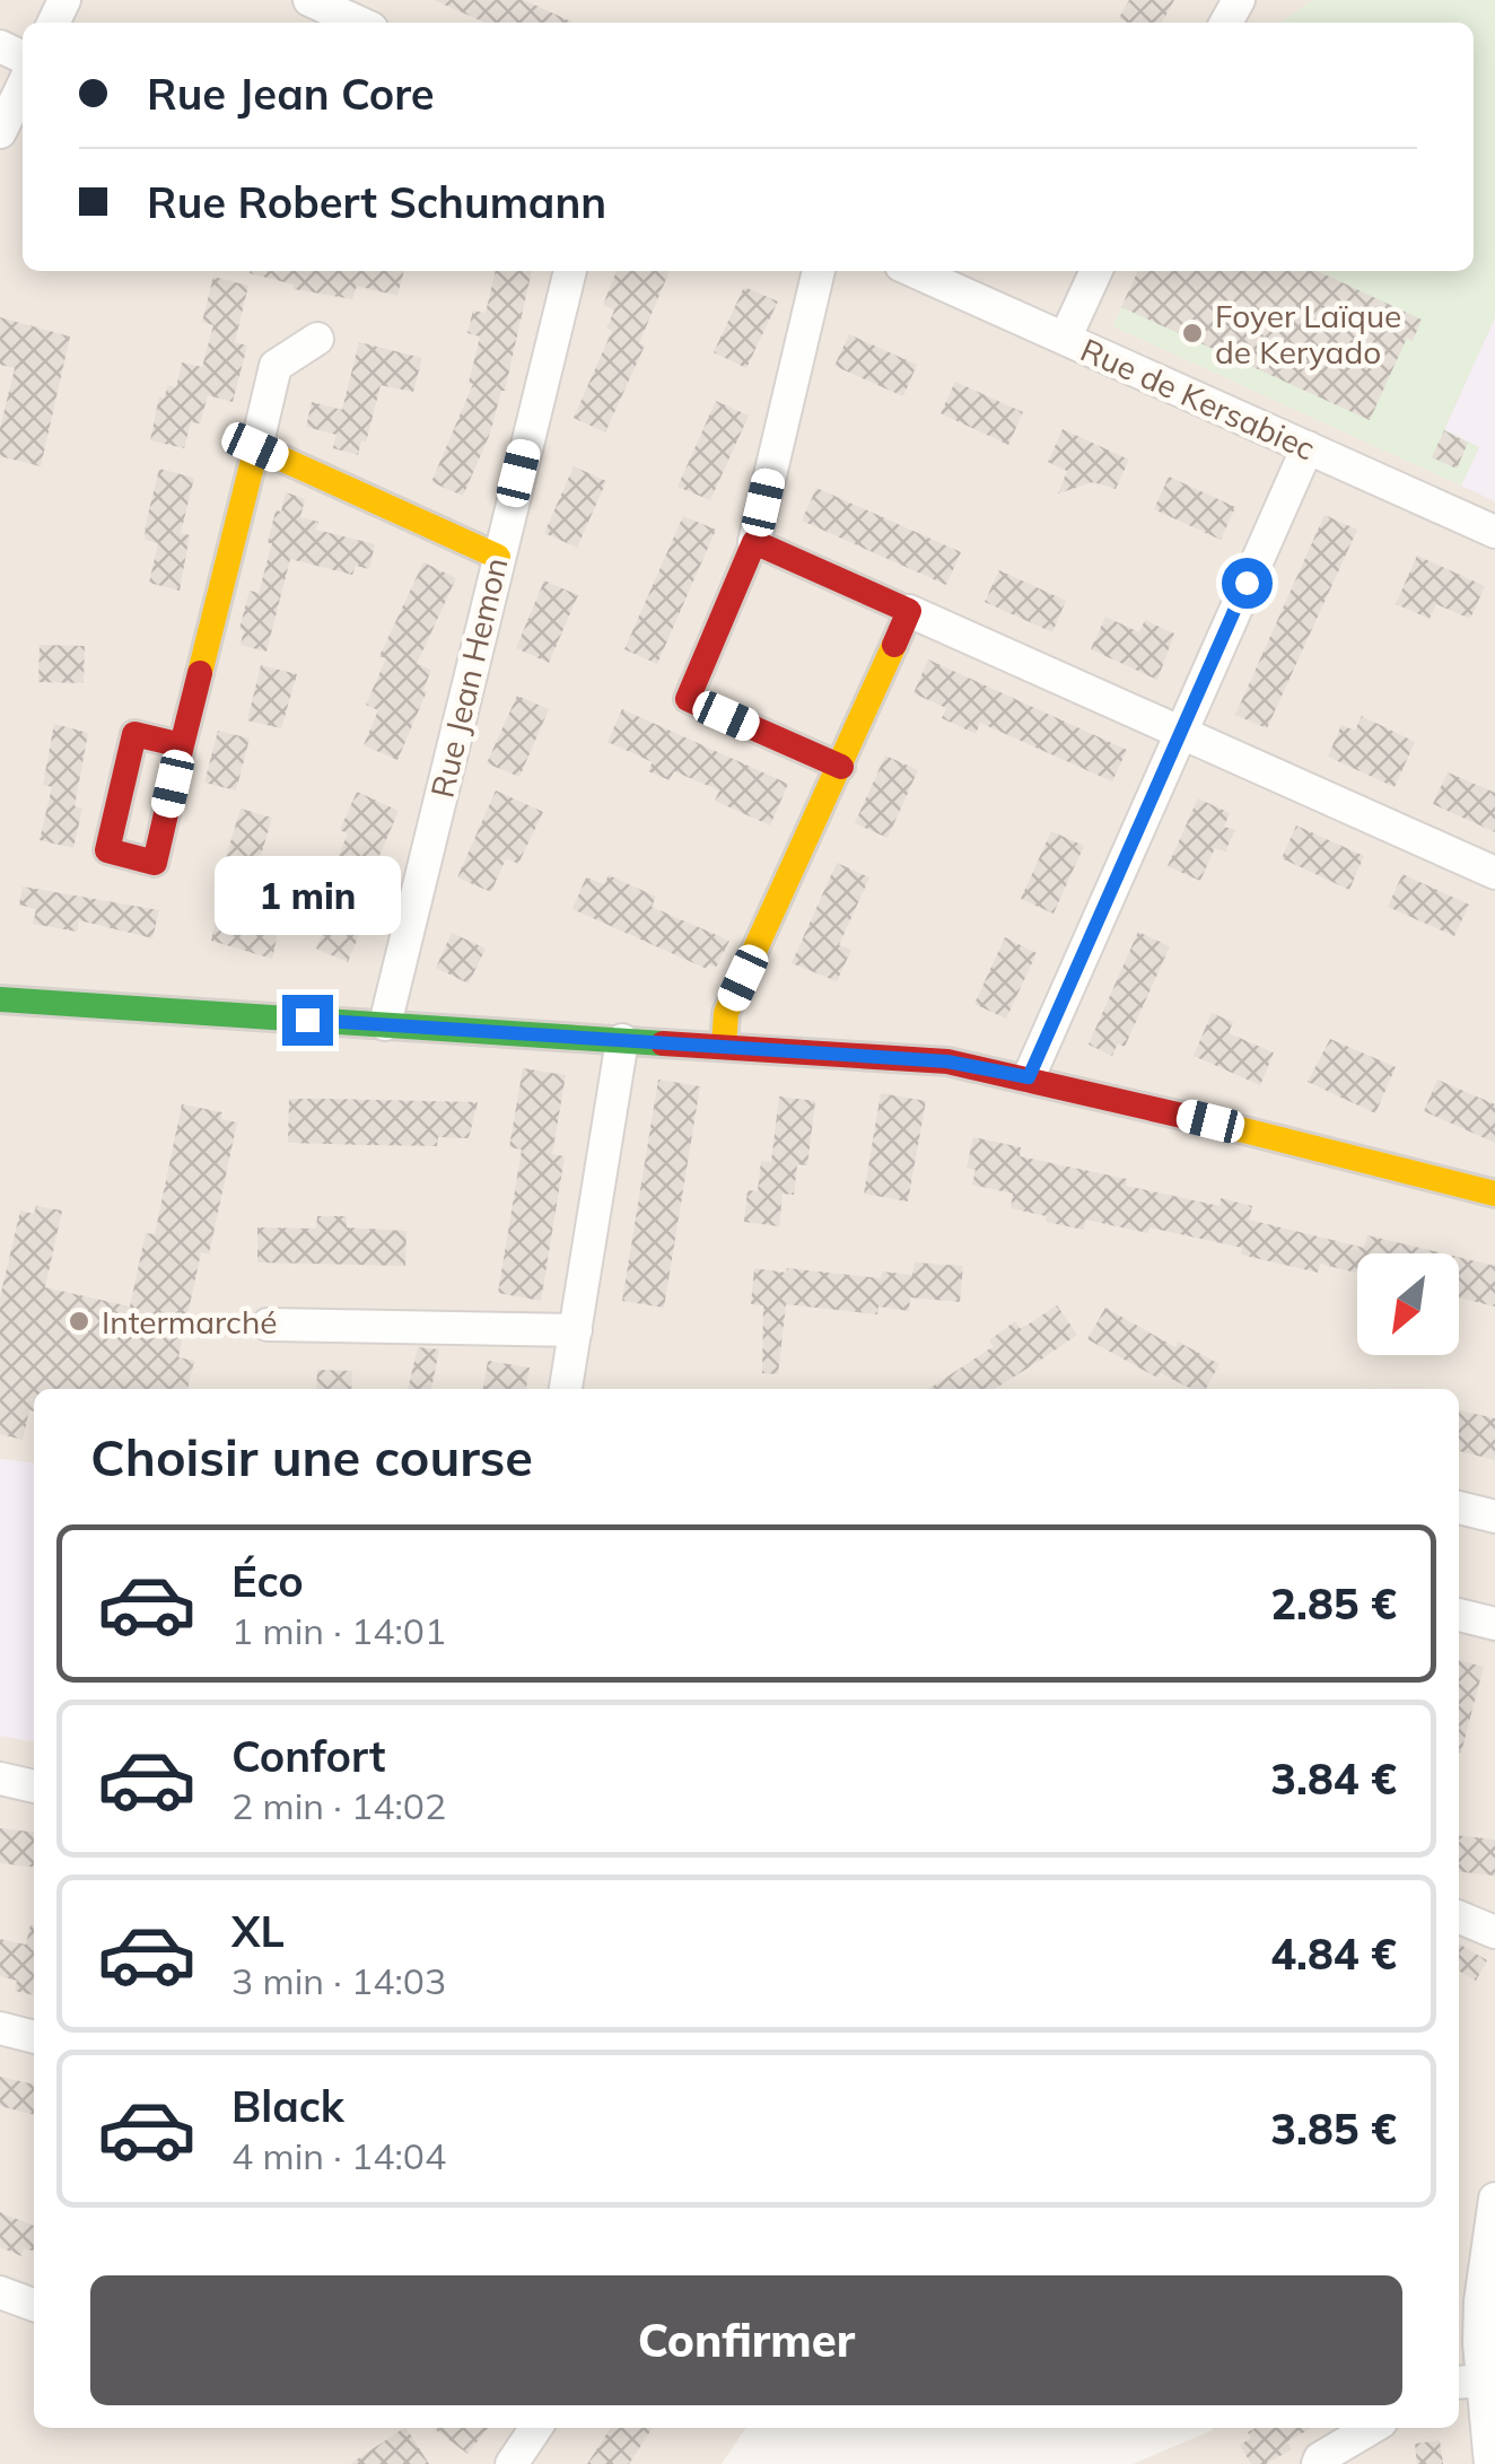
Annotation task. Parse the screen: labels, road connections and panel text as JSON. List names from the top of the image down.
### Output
{
  "streets": {
    "street": ["Rue de Kersabiec", "Rue Jean Hemon"]
  },
  "places": ["Foyer Laïque de Keryado", "Intermarché"],
  "north": "bottom left",
  "page": {
    "banner": ["Rue Jean Core", "Rue Robert Schumann"],
    "bubble": "1 min",
    "heading": "Choisir une course",
    "list": [
      {
        "name": "Éco",
        "note": "1 min · 14:01",
        "value": "2.85 €"
      },
      {
        "name": "Confort",
        "note": "2 min · 14:02",
        "value": "3.84 €"
      },
      {
        "name": "XL",
        "note": "3 min · 14:03",
        "value": "4.84 €"
      },
      {
        "name": "Black",
        "note": "4 min · 14:04",
        "value": "3.85 €"
      }
    ],
    "buttons": "Confirmer"
  }
}
